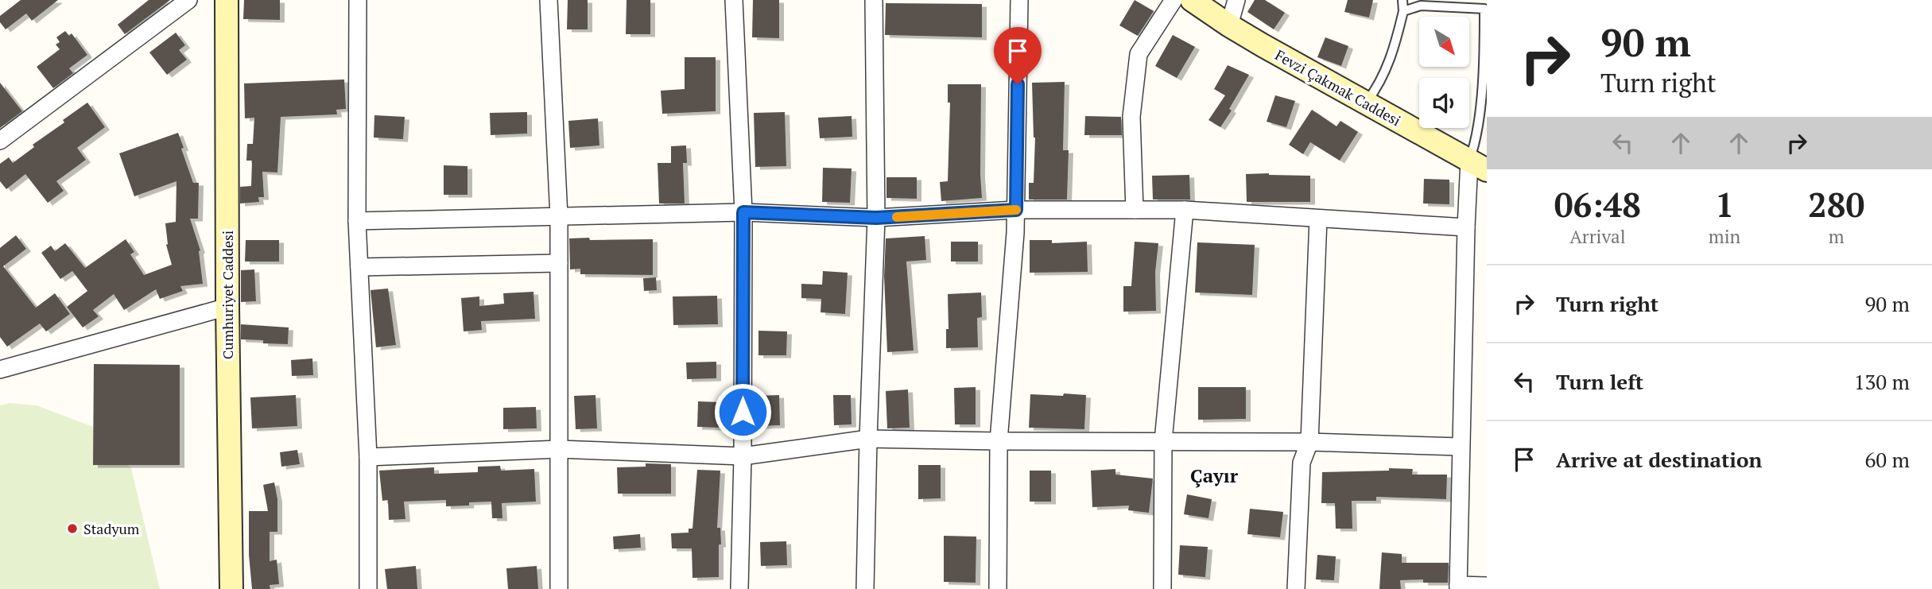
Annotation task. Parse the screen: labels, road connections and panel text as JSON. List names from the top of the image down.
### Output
{
  "streets": {
    "main road": ["Fevzi Çakmak Caddesi", "Cumhuriyet Caddesi"]
  },
  "districts": ["Çayır"],
  "places": ["Stadyum"],
  "north": "bottom right",
  "page": {
    "turn": ["90 m", "Turn right"],
    "eta": [
      "06:48",
      "Arrival",
      "1",
      "min",
      "280",
      "m"
    ],
    "list": [
      {
        "name": "Turn right",
        "value": "90 m"
      },
      {
        "name": "Turn left",
        "value": "130 m"
      },
      {
        "name": "Arrive at destination",
        "value": "60 m"
      }
    ]
  }
}
